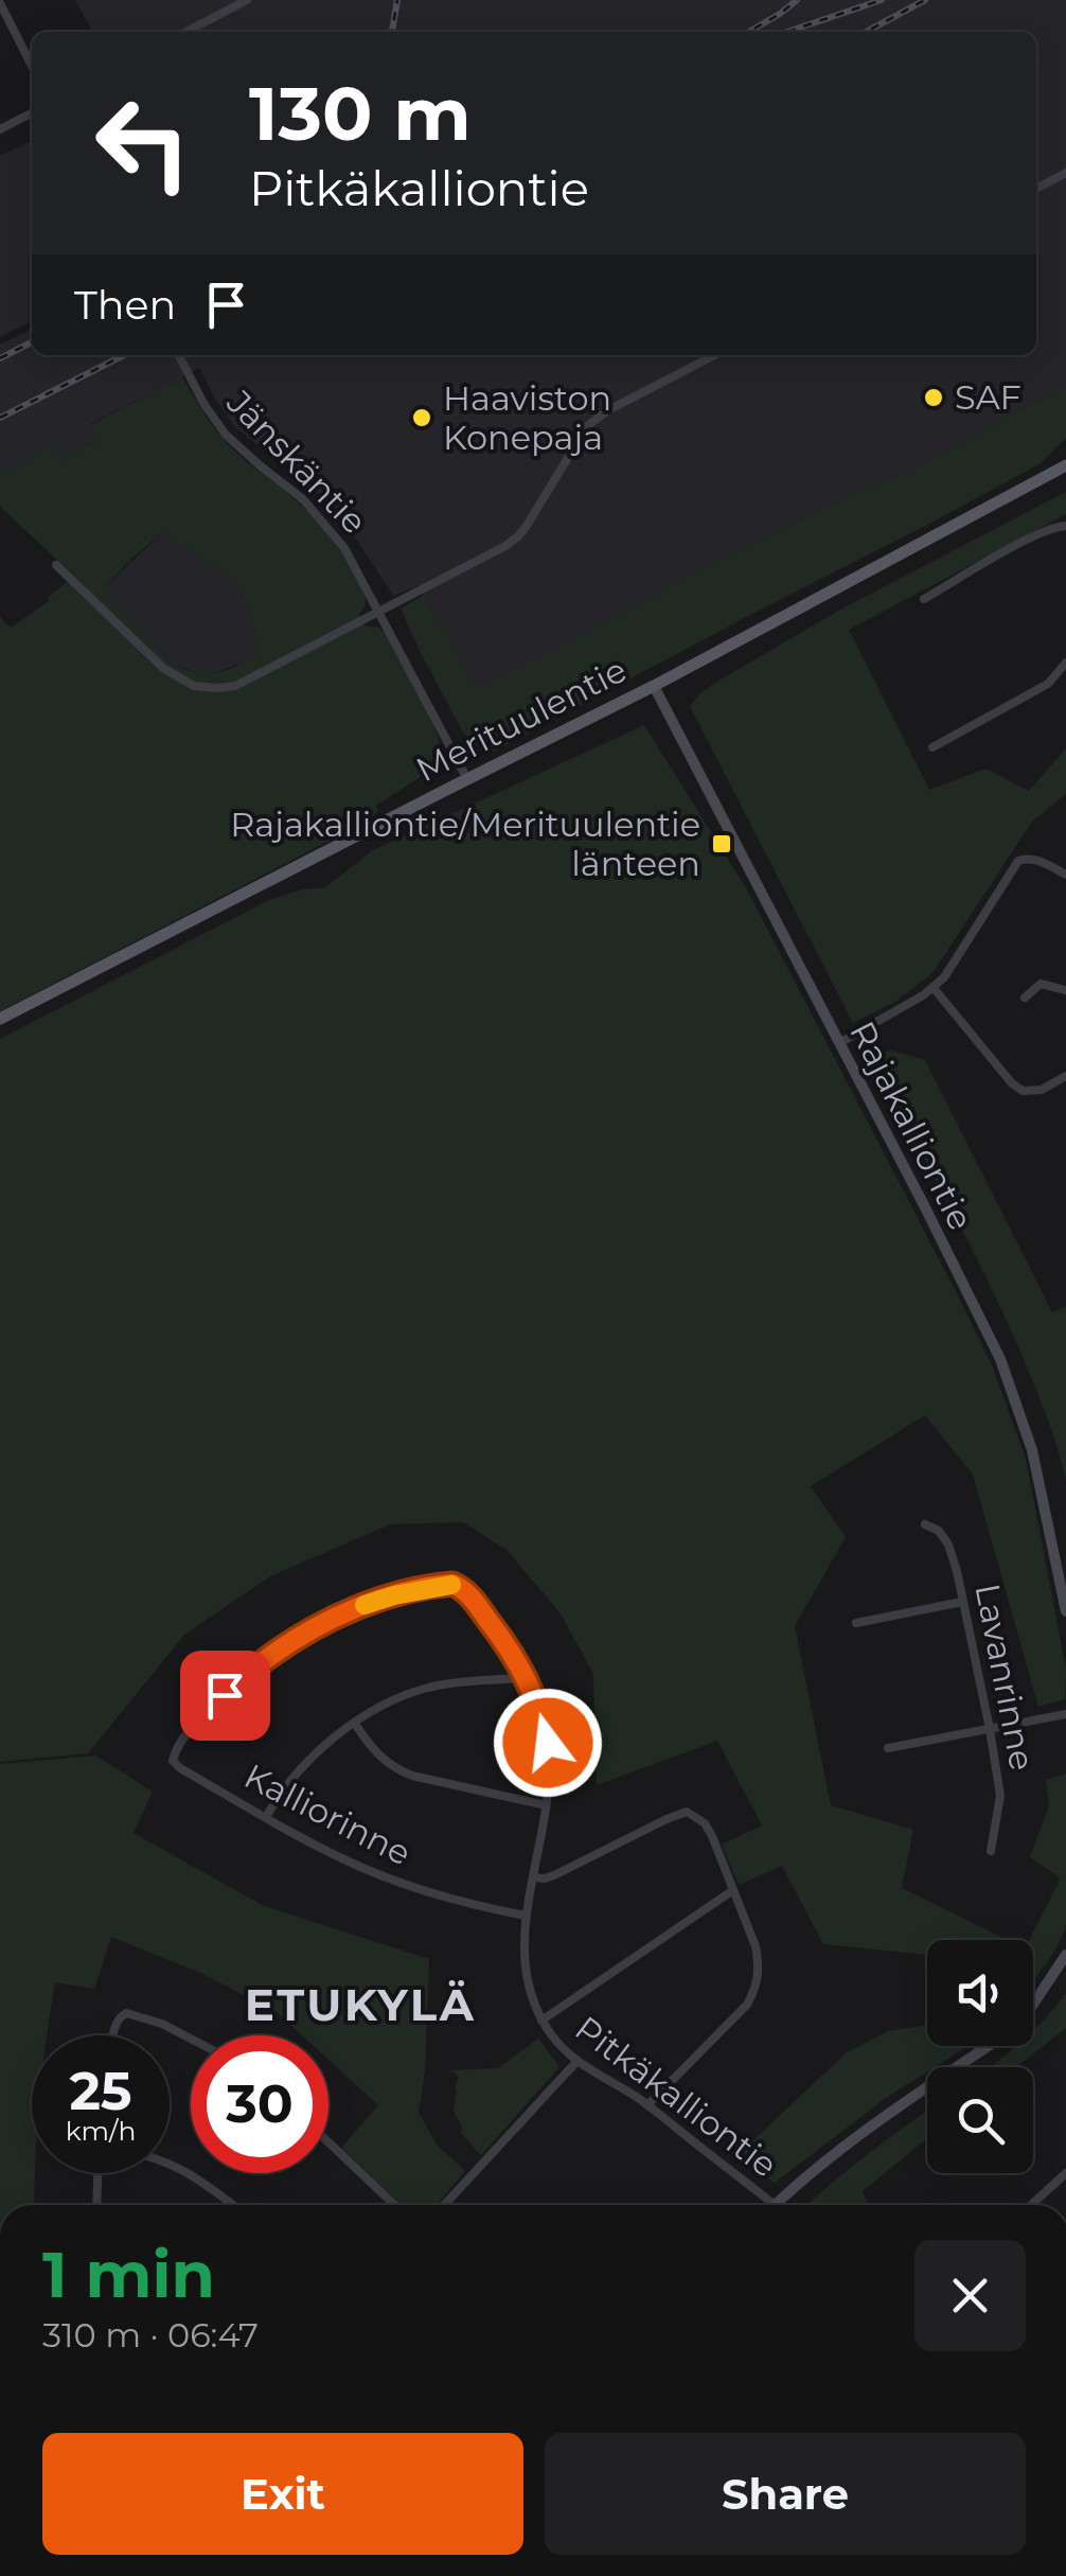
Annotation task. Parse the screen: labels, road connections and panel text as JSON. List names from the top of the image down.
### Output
{
  "streets": {
    "main road": ["Merituulentie"],
    "street": [
      "Jänskäntie",
      "Rajakalliontie",
      "Lavanrinne",
      "Kalliorinne",
      "Pitkäkalliontie"
    ]
  },
  "crossings": [
    ["Jänskäntie", "Merituulentie"],
    ["Merituulentie", "Rajakalliontie"],
    ["Kalliorinne", "Pitkäkalliontie"]
  ],
  "districts": ["ETUKYLÄ"],
  "places": {
    "other": ["SAF", "Haaviston Konepaja"],
    "transit": ["Rajakalliontie/Merituulentie länteen"]
  },
  "page": {
    "turn": ["130 m", "Pitkäkalliontie"],
    "then": "Then",
    "speed": "25 km/h",
    "limit": "30",
    "heading": ["1 min", "310 m · 06:47"],
    "buttons": ["Exit", "Share"]
  }
}
